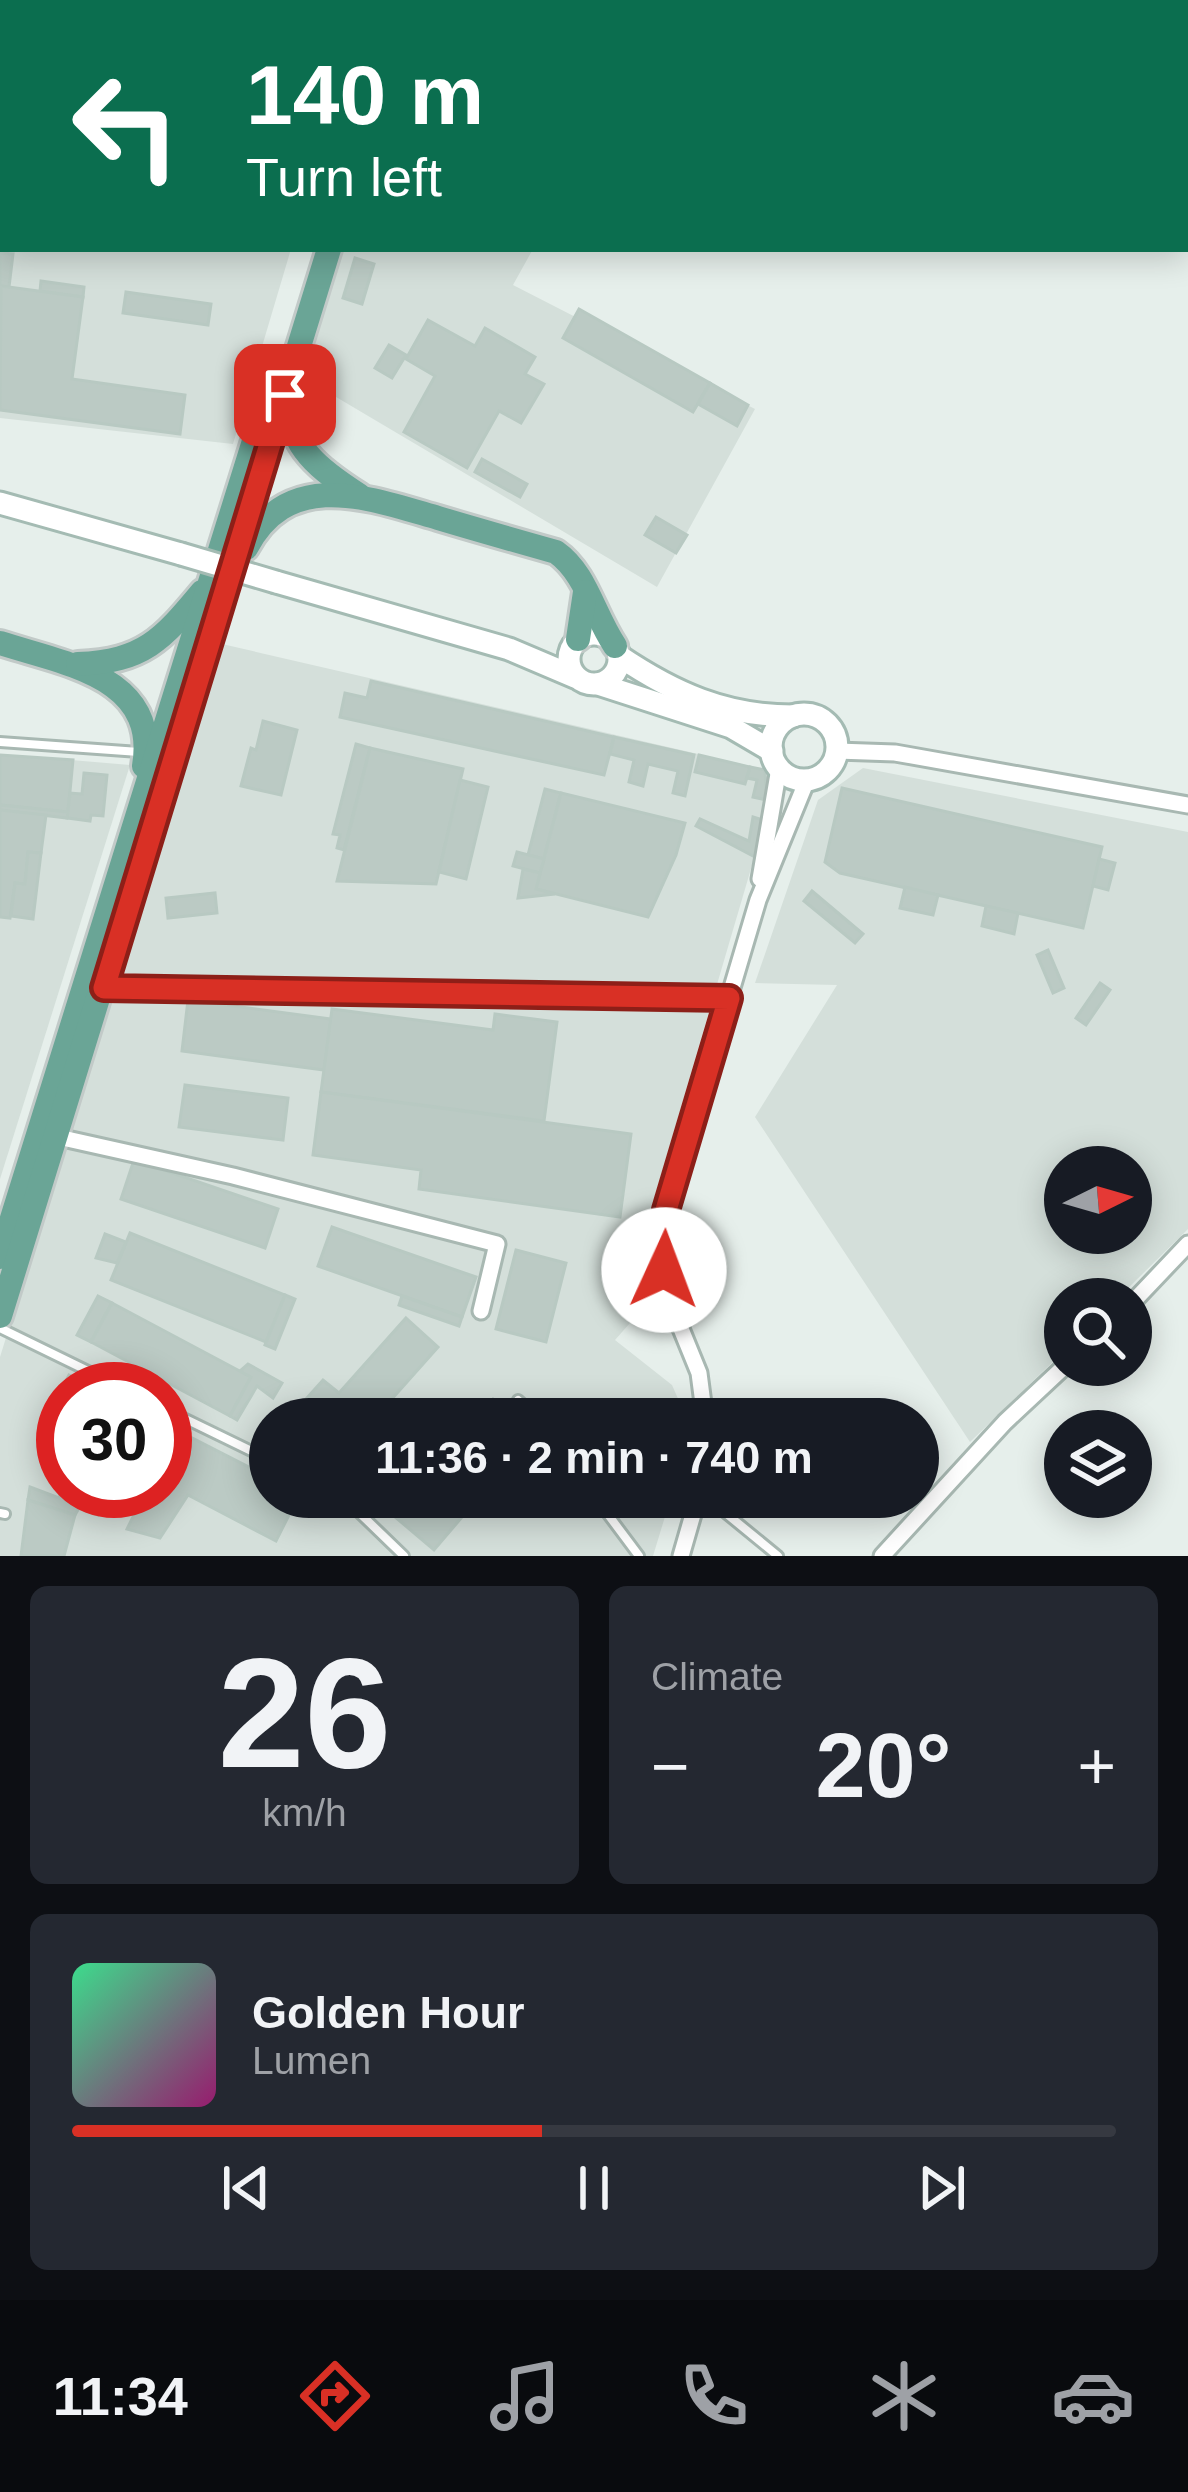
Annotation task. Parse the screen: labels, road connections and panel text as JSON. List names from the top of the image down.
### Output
{
  "north": "right",
  "page": {
    "turn": ["140 m", "Turn left"],
    "limit": "30",
    "trip": "11:36 · 2 min · 740 m",
    "tile": [
      ["26", "km/h"],
      "Climate"
    ],
    "heat": ["−", "20°", "+"],
    "song": ["Golden Hour", "Lumen"],
    "tabs": "11:34"
  }
}
